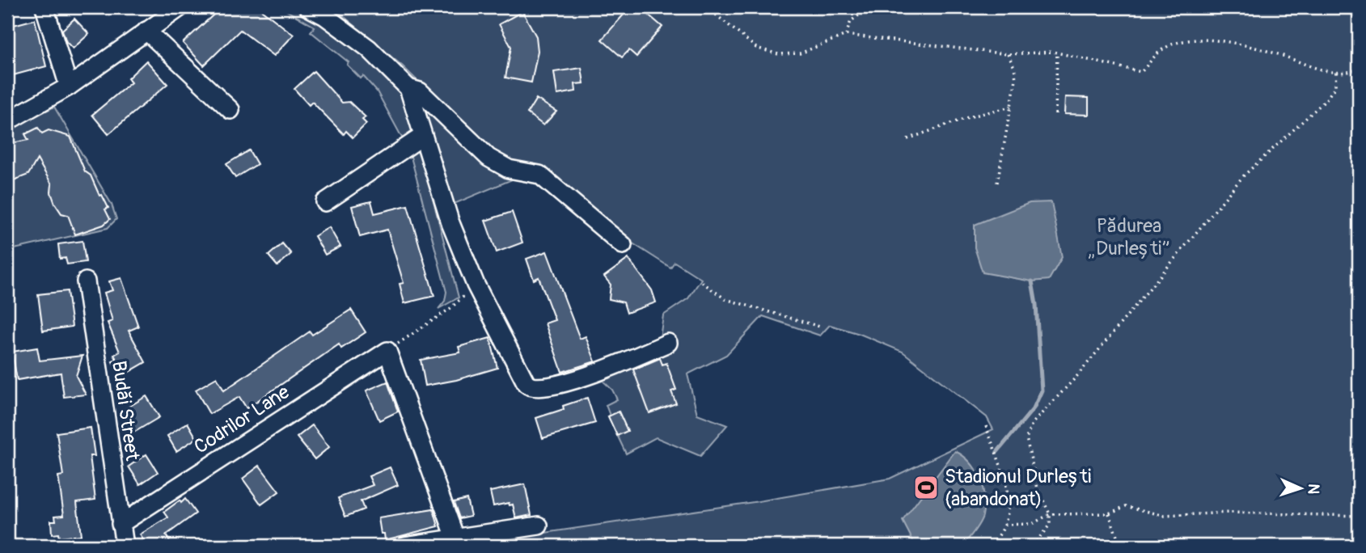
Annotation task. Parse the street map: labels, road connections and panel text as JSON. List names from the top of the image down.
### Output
{
  "streets": {
    "street": ["Budăi Street", "Codrilor Lane"]
  },
  "crossings": [
    ["Budăi Street", "Codrilor Lane"]
  ],
  "parks": ["Pădurea „Durlești”"],
  "places": {
    "sports": ["Stadionul Durlești (abandonat)"]
  },
  "north": "right"
}
